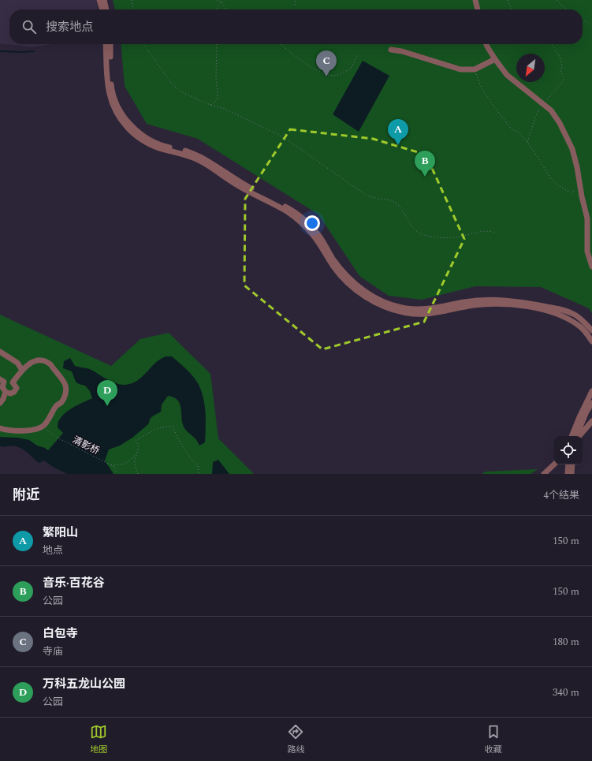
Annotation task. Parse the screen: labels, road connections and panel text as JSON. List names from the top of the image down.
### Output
{
  "streets": {
    "path": ["清影桥"]
  },
  "north": "bottom left",
  "page": {
    "search": "搜索地点",
    "pins": [
      "C",
      "A",
      "B",
      "D"
    ],
    "heading": ["附近", "4个结果"],
    "list": [
      {
        "mark": "A",
        "name": "繁阳山",
        "note": "地点",
        "value": "150 m"
      },
      {
        "mark": "B",
        "name": "音乐·百花谷",
        "note": "公园",
        "value": "150 m"
      },
      {
        "mark": "C",
        "name": "白包寺",
        "note": "寺庙",
        "value": "180 m"
      },
      {
        "mark": "D",
        "name": "万科五龙山公园",
        "note": "公园",
        "value": "340 m"
      }
    ],
    "nav": ["地图", "路线", "收藏"]
  }
}
